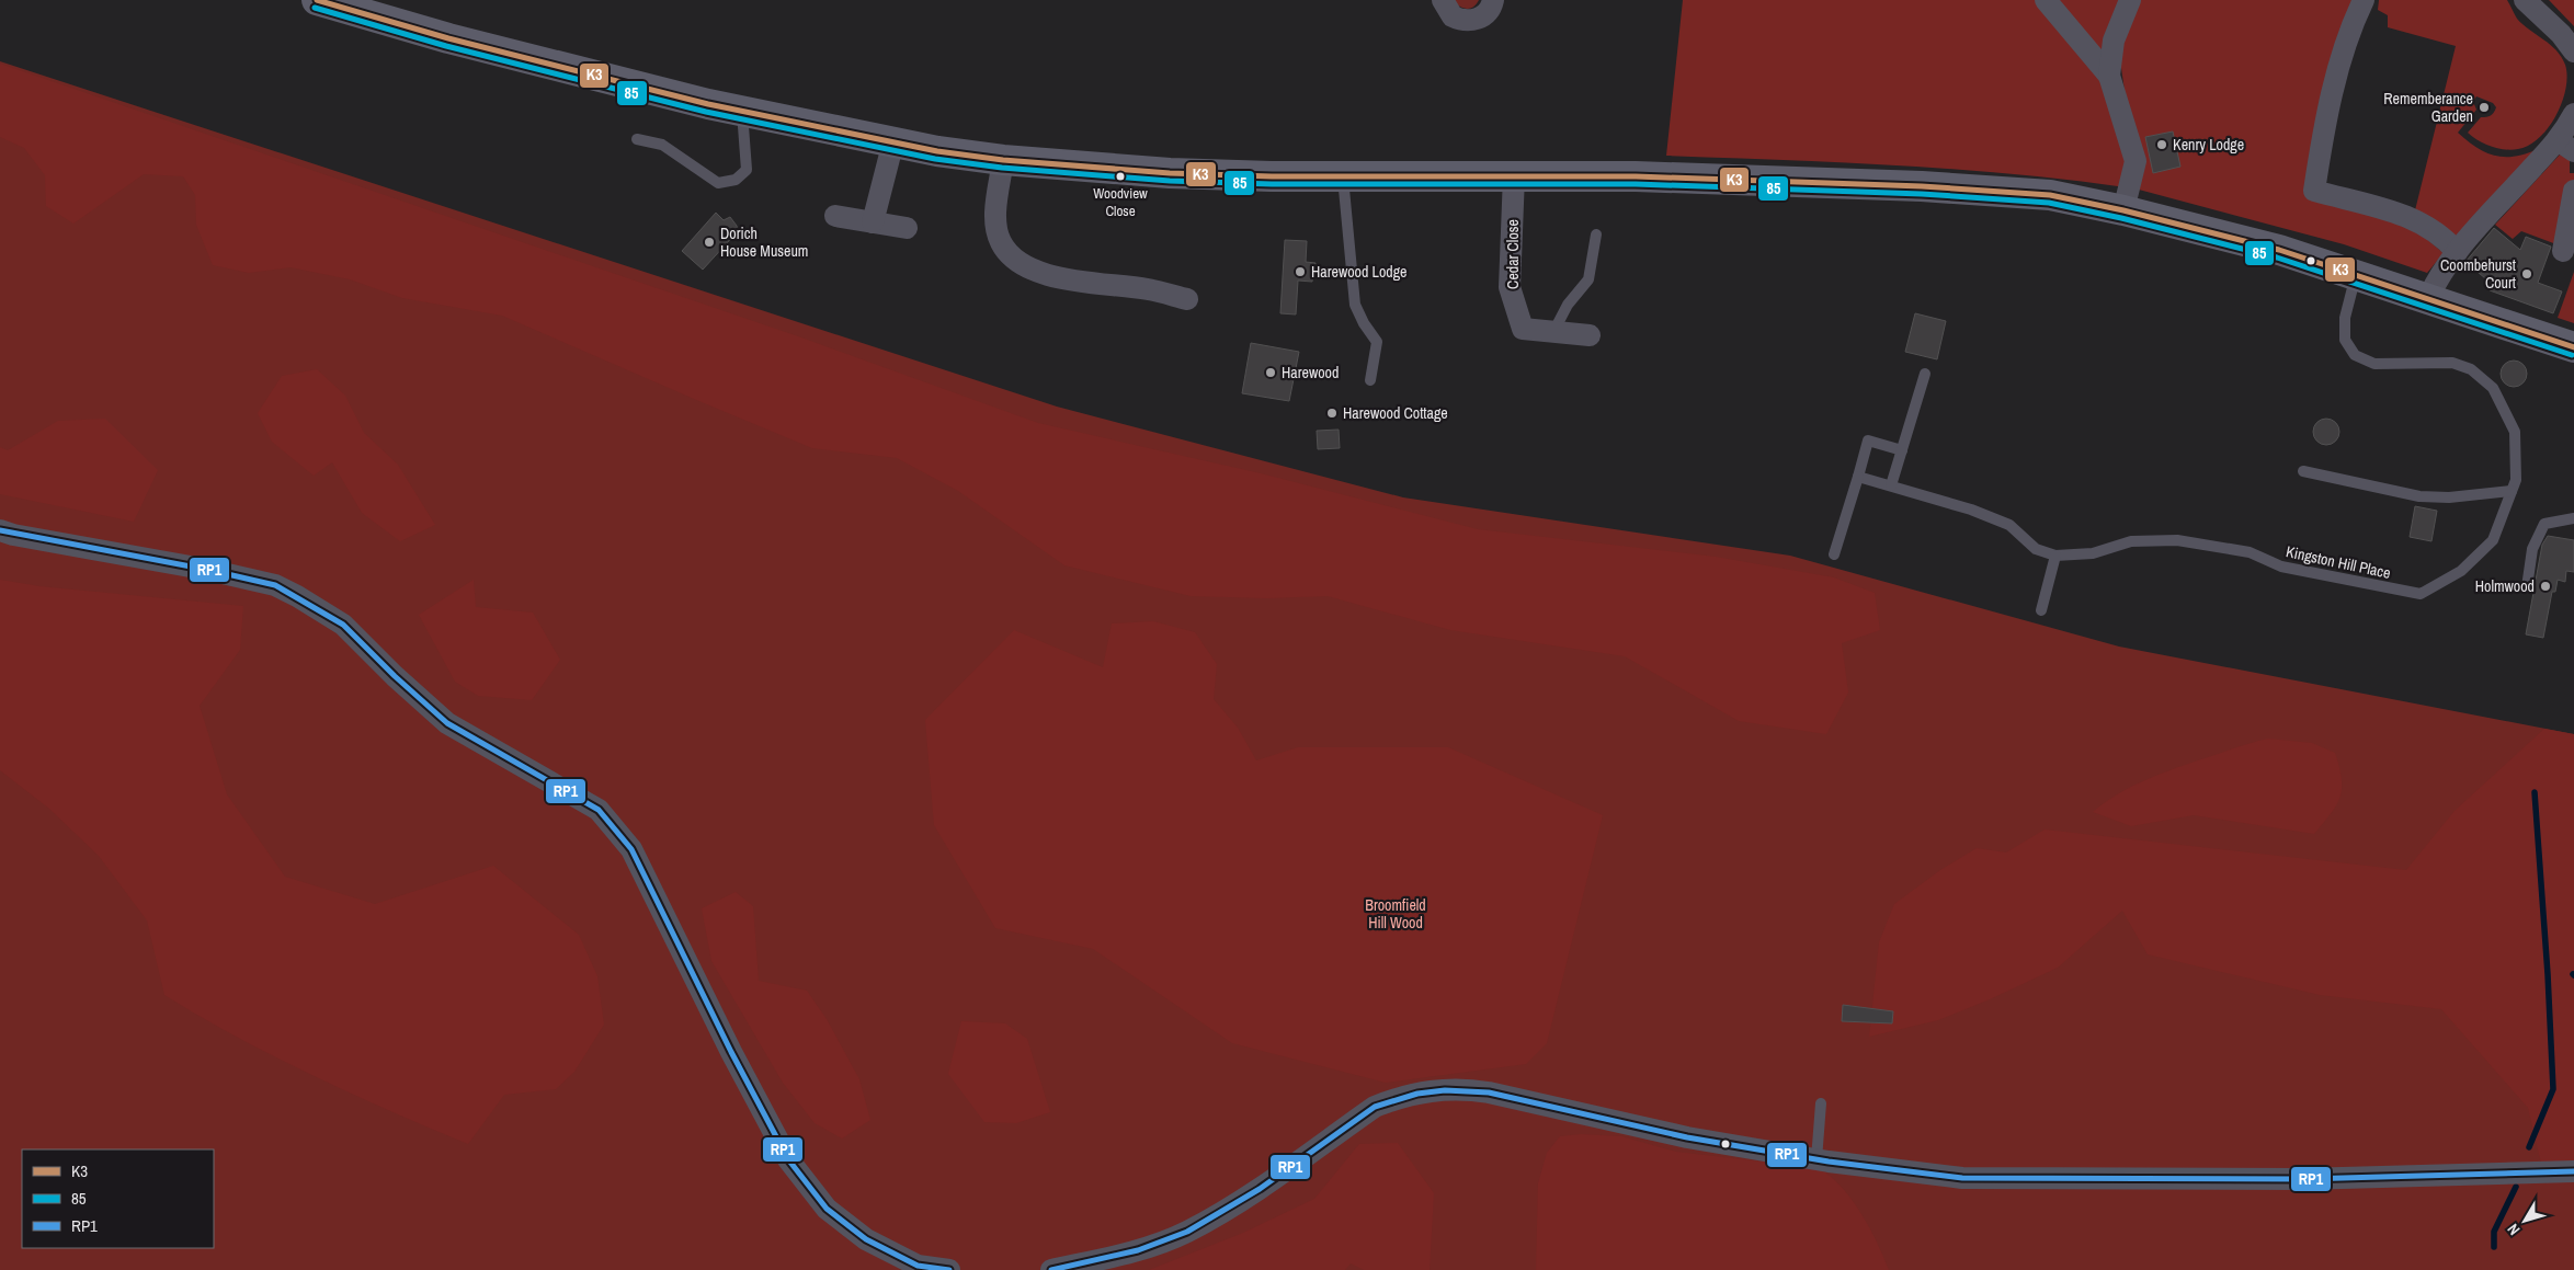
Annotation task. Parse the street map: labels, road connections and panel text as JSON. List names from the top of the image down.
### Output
{
  "streets": {
    "street": ["Cedar Close"],
    "lane": ["Kingston Hill Place"]
  },
  "parks": ["Broomfield Hill Wood"],
  "places": [
    "Rememberance Garden",
    "Kenry Lodge",
    "Woodview Close",
    "Dorich House Museum",
    "Harewood Lodge",
    "Coombehurst Court",
    "Harewood",
    "Harewood Cottage",
    "Holmwood"
  ],
  "lines": ["transit line K3", "transit line 85", "transit line RP1"],
  "legend": ["K3", "85", "RP1"],
  "north": "bottom left"
}
